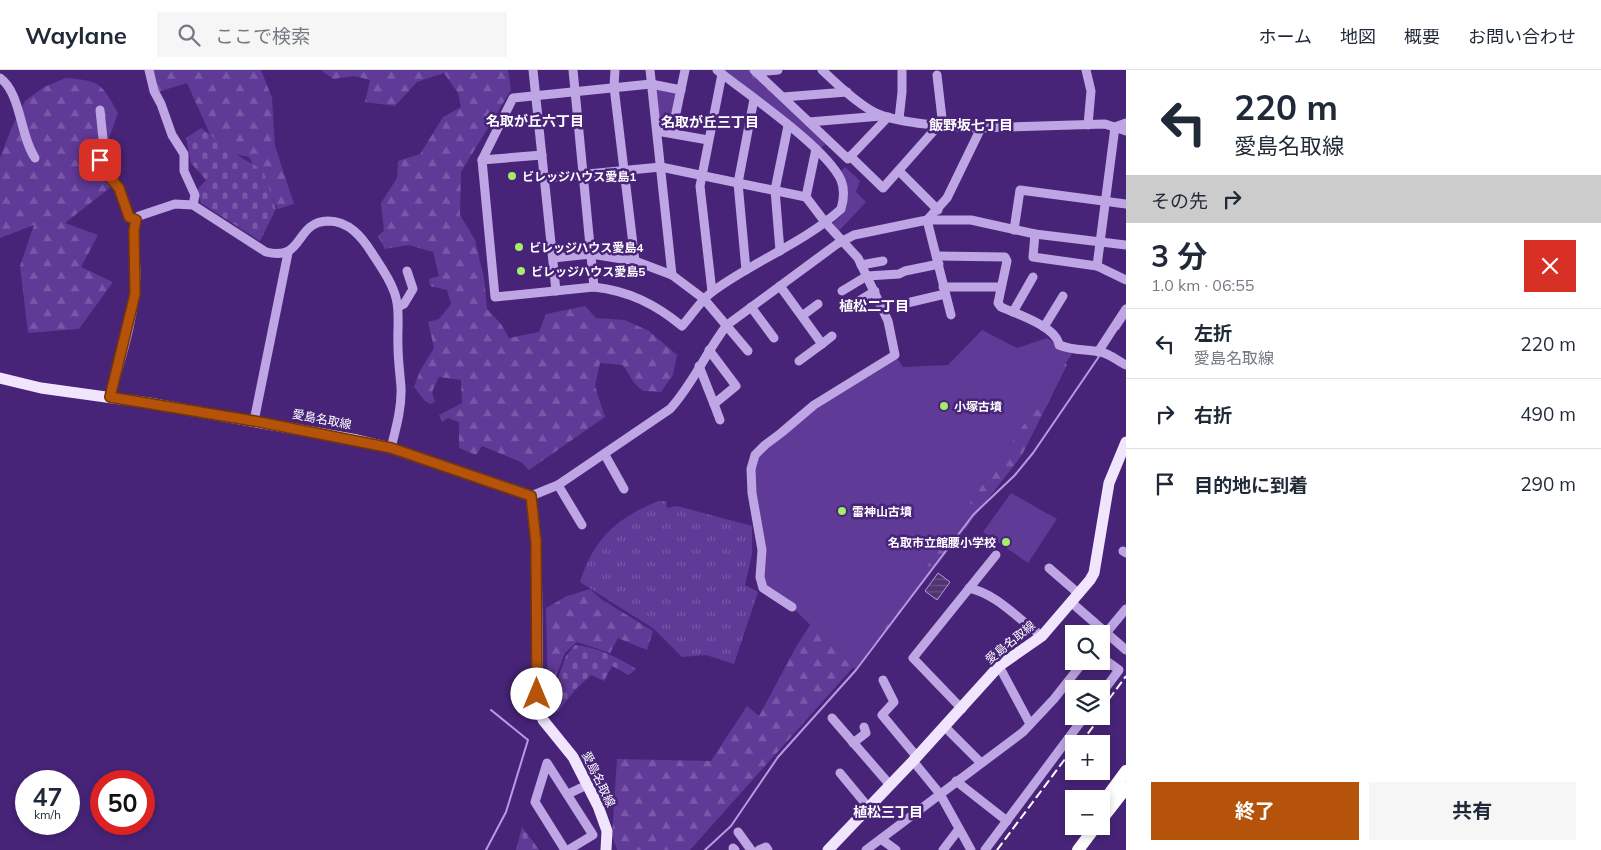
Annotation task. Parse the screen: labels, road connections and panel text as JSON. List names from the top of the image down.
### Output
{
  "streets": {
    "main road": ["愛島名取線"]
  },
  "districts": [
    "名取が丘六丁目",
    "名取が丘三丁目",
    "飯野坂七丁目",
    "植松二丁目",
    "植松三丁目"
  ],
  "places": [
    "ビレッジハウス愛島1",
    "ビレッジハウス愛島4",
    "ビレッジハウス愛島5",
    "小塚古墳",
    "雷神山古墳",
    "名取市立館腰小学校"
  ],
  "page": {
    "header": "Waylane",
    "search": "ここで検索",
    "nav": [
      "ホーム",
      "地図",
      "概要",
      "お問い合わせ"
    ],
    "turn": ["220 m", "愛島名取線"],
    "then": "その先",
    "heading": ["3 分", "1.0 km · 06:55"],
    "list": [
      {
        "name": "左折",
        "note": "愛島名取線",
        "value": "220 m"
      },
      {
        "name": "右折",
        "value": "490 m"
      },
      {
        "name": "目的地に到着",
        "value": "290 m"
      }
    ],
    "map_buttons": ["+", "−"],
    "speed": "47 km/h",
    "limit": "50",
    "buttons": ["終了", "共有"]
  }
}
